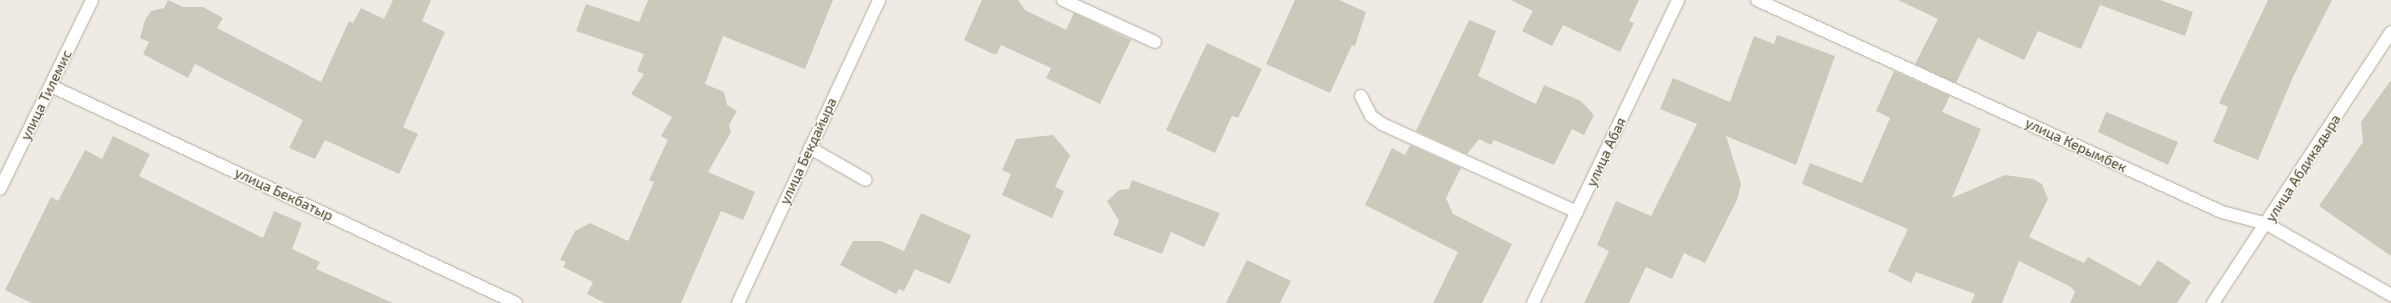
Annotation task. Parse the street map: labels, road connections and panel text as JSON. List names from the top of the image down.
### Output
{
  "streets": {
    "street": [
      "улица Тилемис",
      "улица Керымбек",
      "улица Бекдайыра",
      "улица Абая",
      "улица Абдикадыра",
      "улица Бекбатыр"
    ]
  },
  "crossings": [
    ["улица Тилемис", "улица Бекбатыр"],
    ["улица Керымбек", "улица Абдикадыра"]
  ]
}
